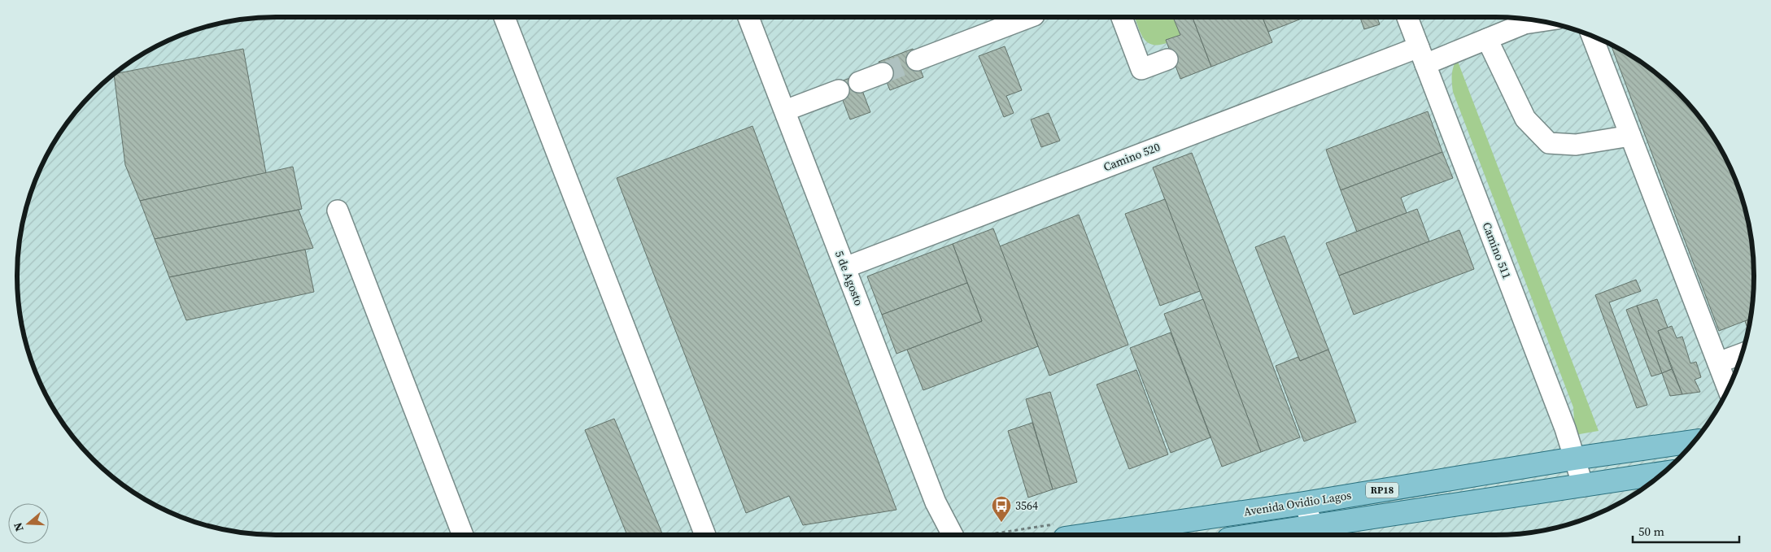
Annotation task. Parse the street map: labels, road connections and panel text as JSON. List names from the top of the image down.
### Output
{
  "streets": {
    "main road": ["RP18", "Avenida Ovidio Lagos"],
    "street": ["Camino 520", "Camino 511", "5 de Agosto"]
  },
  "crossings": [
    ["Camino 520", "Camino 511"],
    ["Camino 520", "5 de Agosto"],
    ["Camino 511", "RP18"],
    ["Camino 511", "Avenida Ovidio Lagos"]
  ],
  "places": {
    "bus stop": ["3564"]
  },
  "scale_bar": "50 m",
  "north": "left"
}
